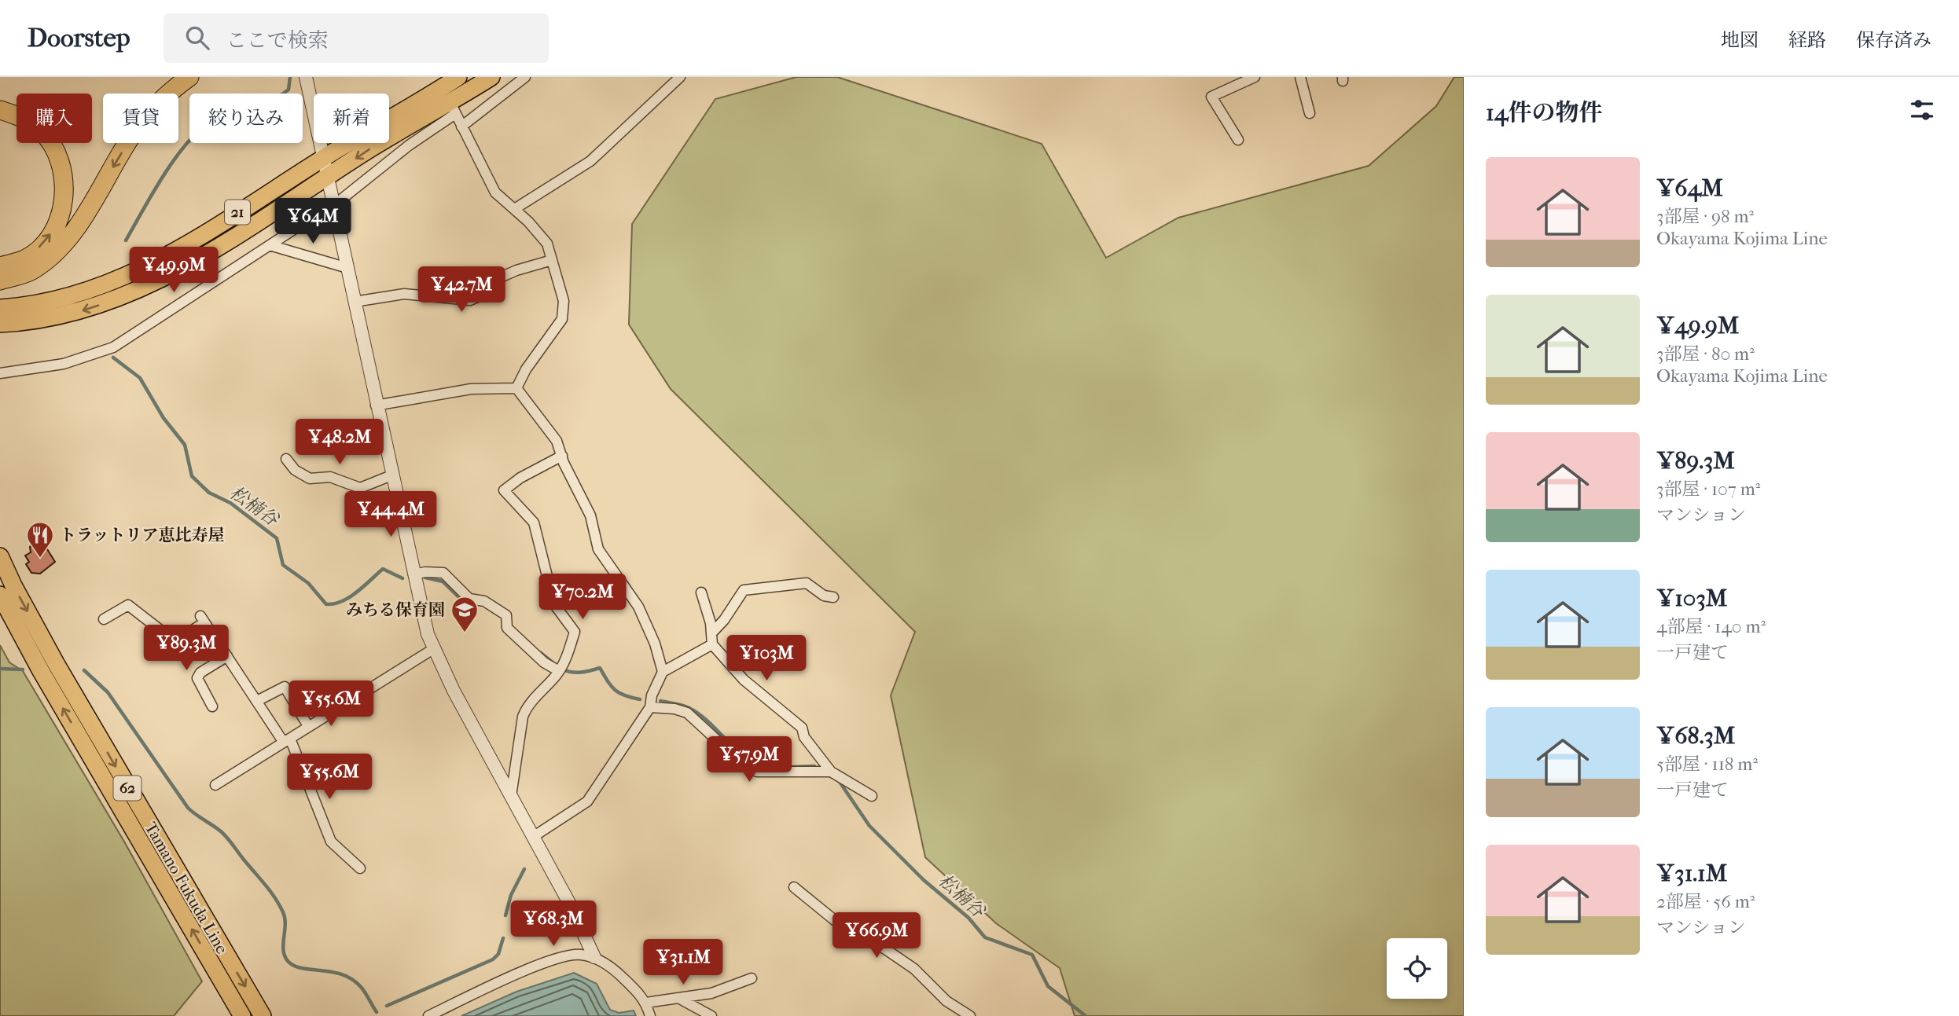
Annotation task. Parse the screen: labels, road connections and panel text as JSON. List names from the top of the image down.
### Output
{
  "streets": {
    "main road": ["21", "62", "Tamano Fukuda Line"]
  },
  "water": ["松楠谷"],
  "places": {
    "restaurant": ["トラットリア恵比寿屋"],
    "school or university": ["みちる保育園"]
  },
  "page": {
    "header": "Doorstep",
    "search": "ここで検索",
    "nav": ["地図", "経路", "保存済み"],
    "heading": "14件の物件",
    "chip": [
      "購入",
      "賃貸",
      "絞り込み",
      "新着"
    ],
    "list": [
      {
        "name": "¥64M",
        "note": "3部屋 · 98 m² · Okayama Kojima Line"
      },
      {
        "name": "¥49.9M",
        "note": "3部屋 · 80 m² · Okayama Kojima Line"
      },
      {
        "name": "¥89.3M",
        "note": "3部屋 · 107 m² · マンション"
      },
      {
        "name": "¥103M",
        "note": "4部屋 · 140 m² · 一戸建て"
      },
      {
        "name": "¥68.3M",
        "note": "5部屋 · 118 m² · 一戸建て"
      },
      {
        "name": "¥31.1M",
        "note": "2部屋 · 56 m² · マンション"
      }
    ],
    "price": [
      "¥64M",
      "¥49.9M",
      "¥42.7M",
      "¥48.2M",
      "¥44.4M",
      "¥70.2M",
      "¥89.3M",
      "¥103M",
      "¥55.6M",
      "¥57.9M",
      "¥55.6M",
      "¥68.3M",
      "¥66.9M",
      "¥31.1M"
    ]
  }
}
